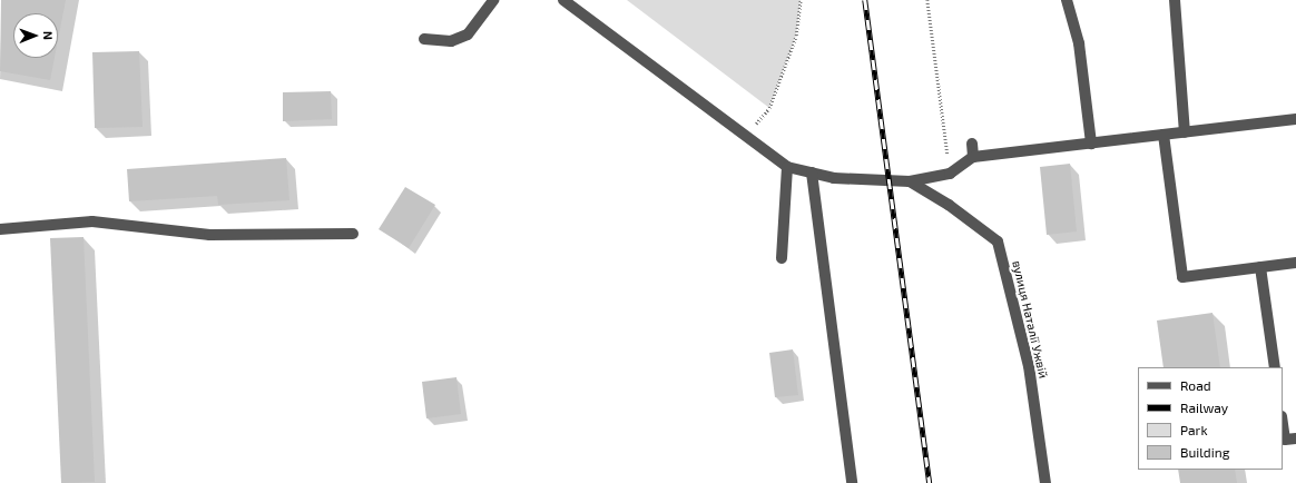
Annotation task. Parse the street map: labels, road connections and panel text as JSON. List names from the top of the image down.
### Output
{
  "streets": {
    "street": ["вулиця Наталії Ужвій"]
  },
  "legend": [
    "Road",
    "Railway",
    "Park",
    "Building"
  ],
  "north": "right"
}
